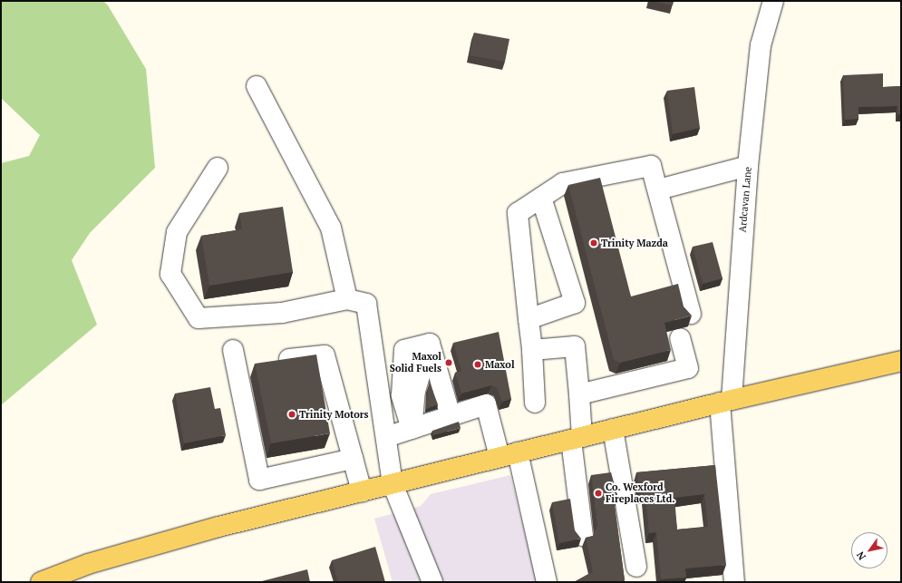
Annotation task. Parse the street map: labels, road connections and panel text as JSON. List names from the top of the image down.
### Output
{
  "streets": {
    "street": ["Ardcavan Lane"]
  },
  "places": [
    "Trinity Mazda",
    "Maxol Solid Fuels",
    "Maxol",
    "Trinity Motors",
    "Co. Wexford Fireplaces Ltd."
  ],
  "north": "bottom left"
}
